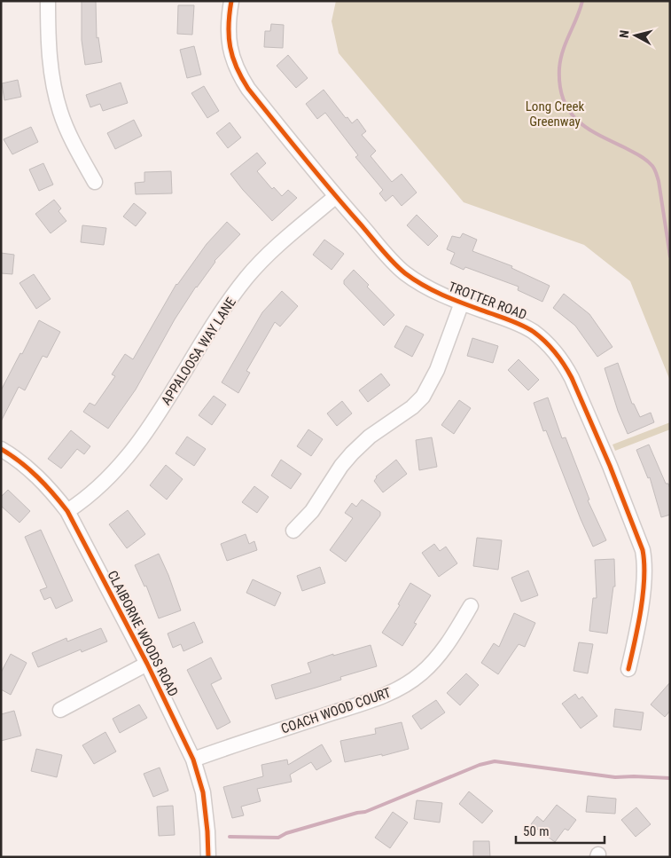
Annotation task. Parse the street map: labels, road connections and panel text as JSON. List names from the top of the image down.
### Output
{
  "streets": {
    "street": [
      "TROTTER ROAD",
      "APPALOOSA WAY LANE",
      "CLAIBORNE WOODS ROAD",
      "COACH WOOD COURT"
    ]
  },
  "crossings": [
    ["TROTTER ROAD", "APPALOOSA WAY LANE"],
    ["APPALOOSA WAY LANE", "CLAIBORNE WOODS ROAD"],
    ["CLAIBORNE WOODS ROAD", "COACH WOOD COURT"]
  ],
  "parks": ["Long Creek Greenway"],
  "scale_bar": "50 m",
  "north": "left"
}
